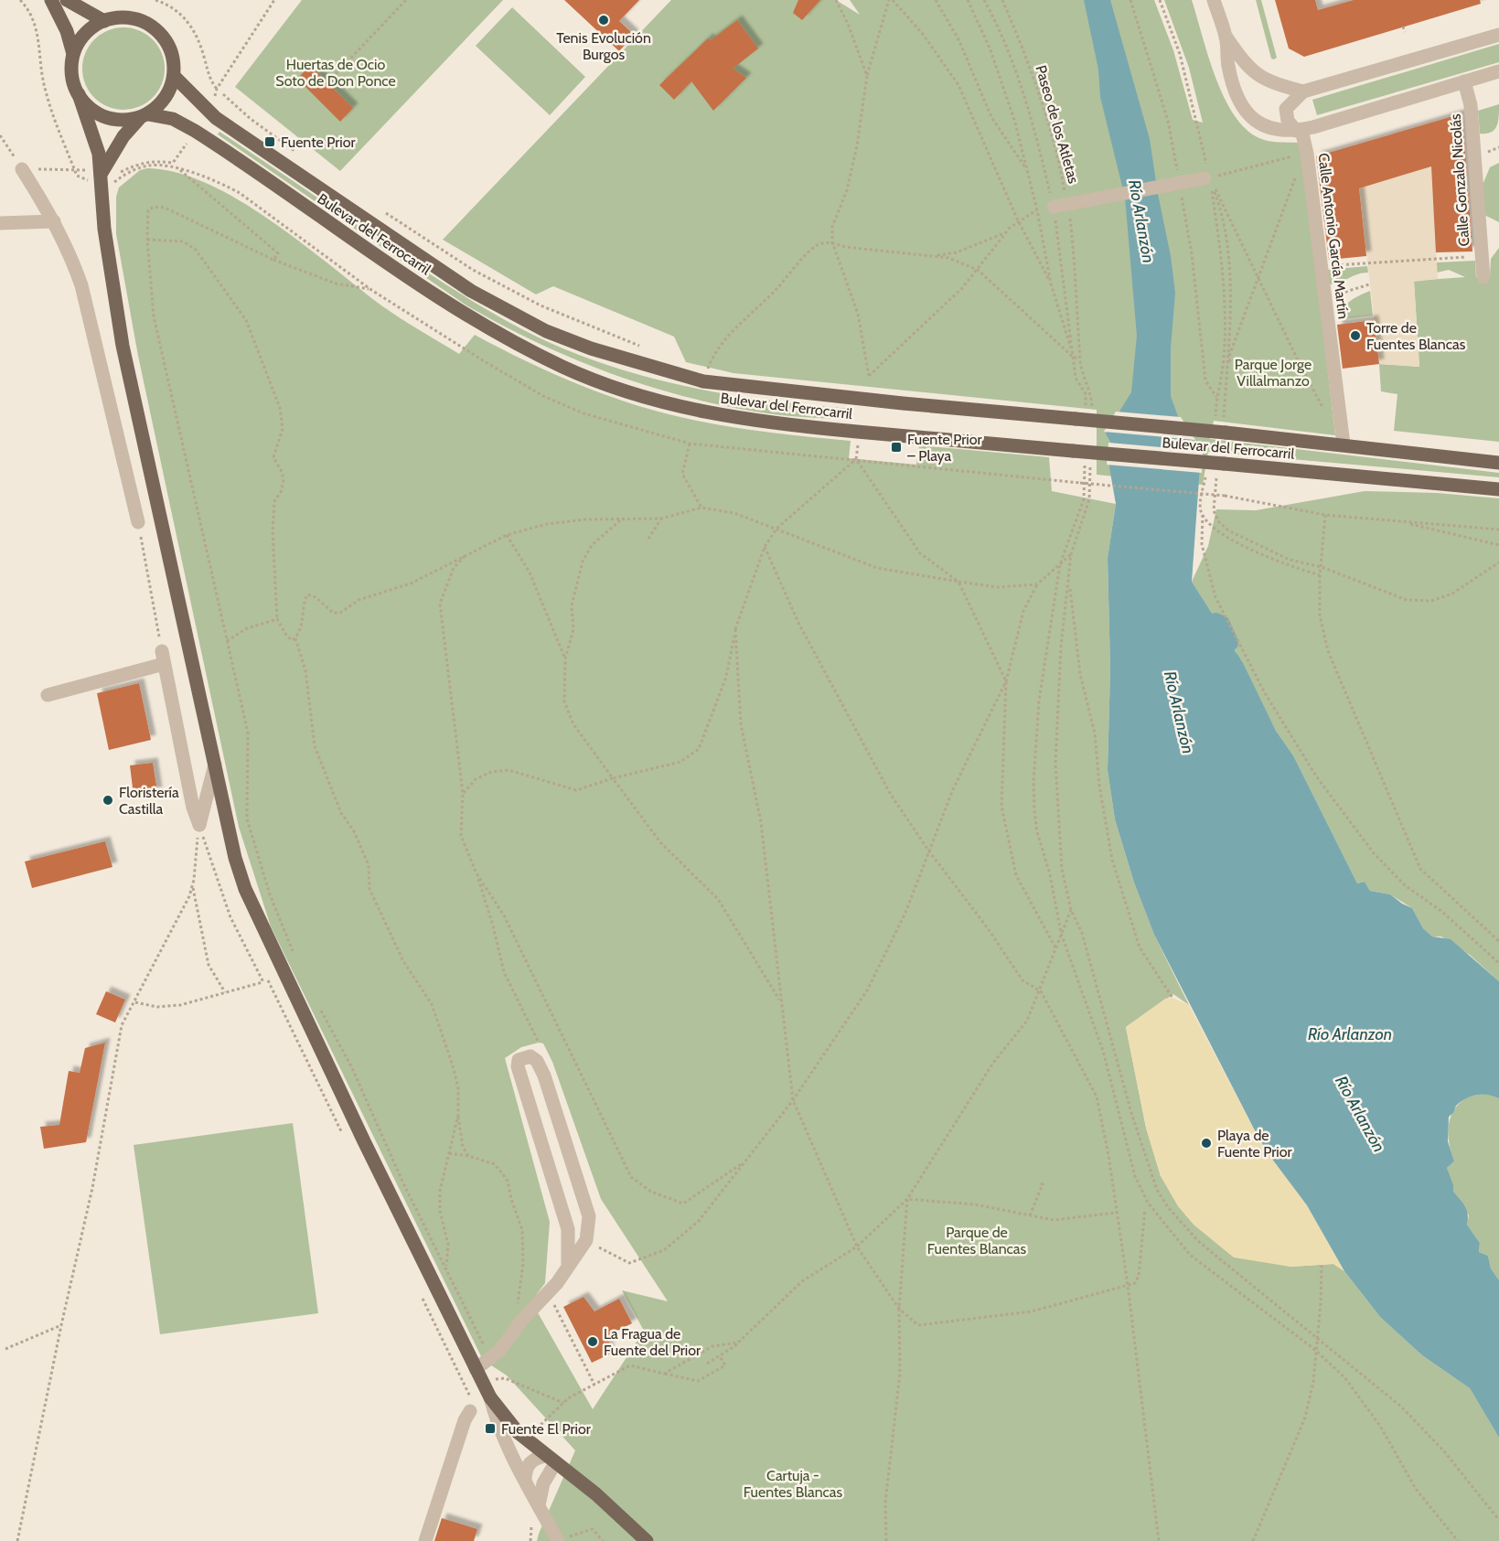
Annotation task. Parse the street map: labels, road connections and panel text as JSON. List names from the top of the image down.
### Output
{
  "streets": {
    "main road": ["Bulevar del Ferrocarril"],
    "street": ["Calle Gonzalo Nicolás", "Calle Antonio García Martín"],
    "path": ["Paseo de los Atletas"]
  },
  "crossings": [
    ["Bulevar del Ferrocarril", "Calle Antonio García Martín"]
  ],
  "water": ["Río Arlanzón", "Río Arlanzon"],
  "parks": [
    "Huertas de Ocio Soto de Don Ponce",
    "Parque Jorge Villalmanzo",
    "Parque de Fuentes Blancas",
    "Cartuja - Fuentes Blancas"
  ],
  "places": {
    "other": [
      "Tenis Evolución Burgos",
      "Torre de Fuentes Blancas",
      "Floristería Castilla",
      "Playa de Fuente Prior",
      "La Fragua de Fuente del Prior"
    ],
    "transit": ["Fuente Prior", "Fuente Prior – Playa", "Fuente El Prior"]
  }
}
